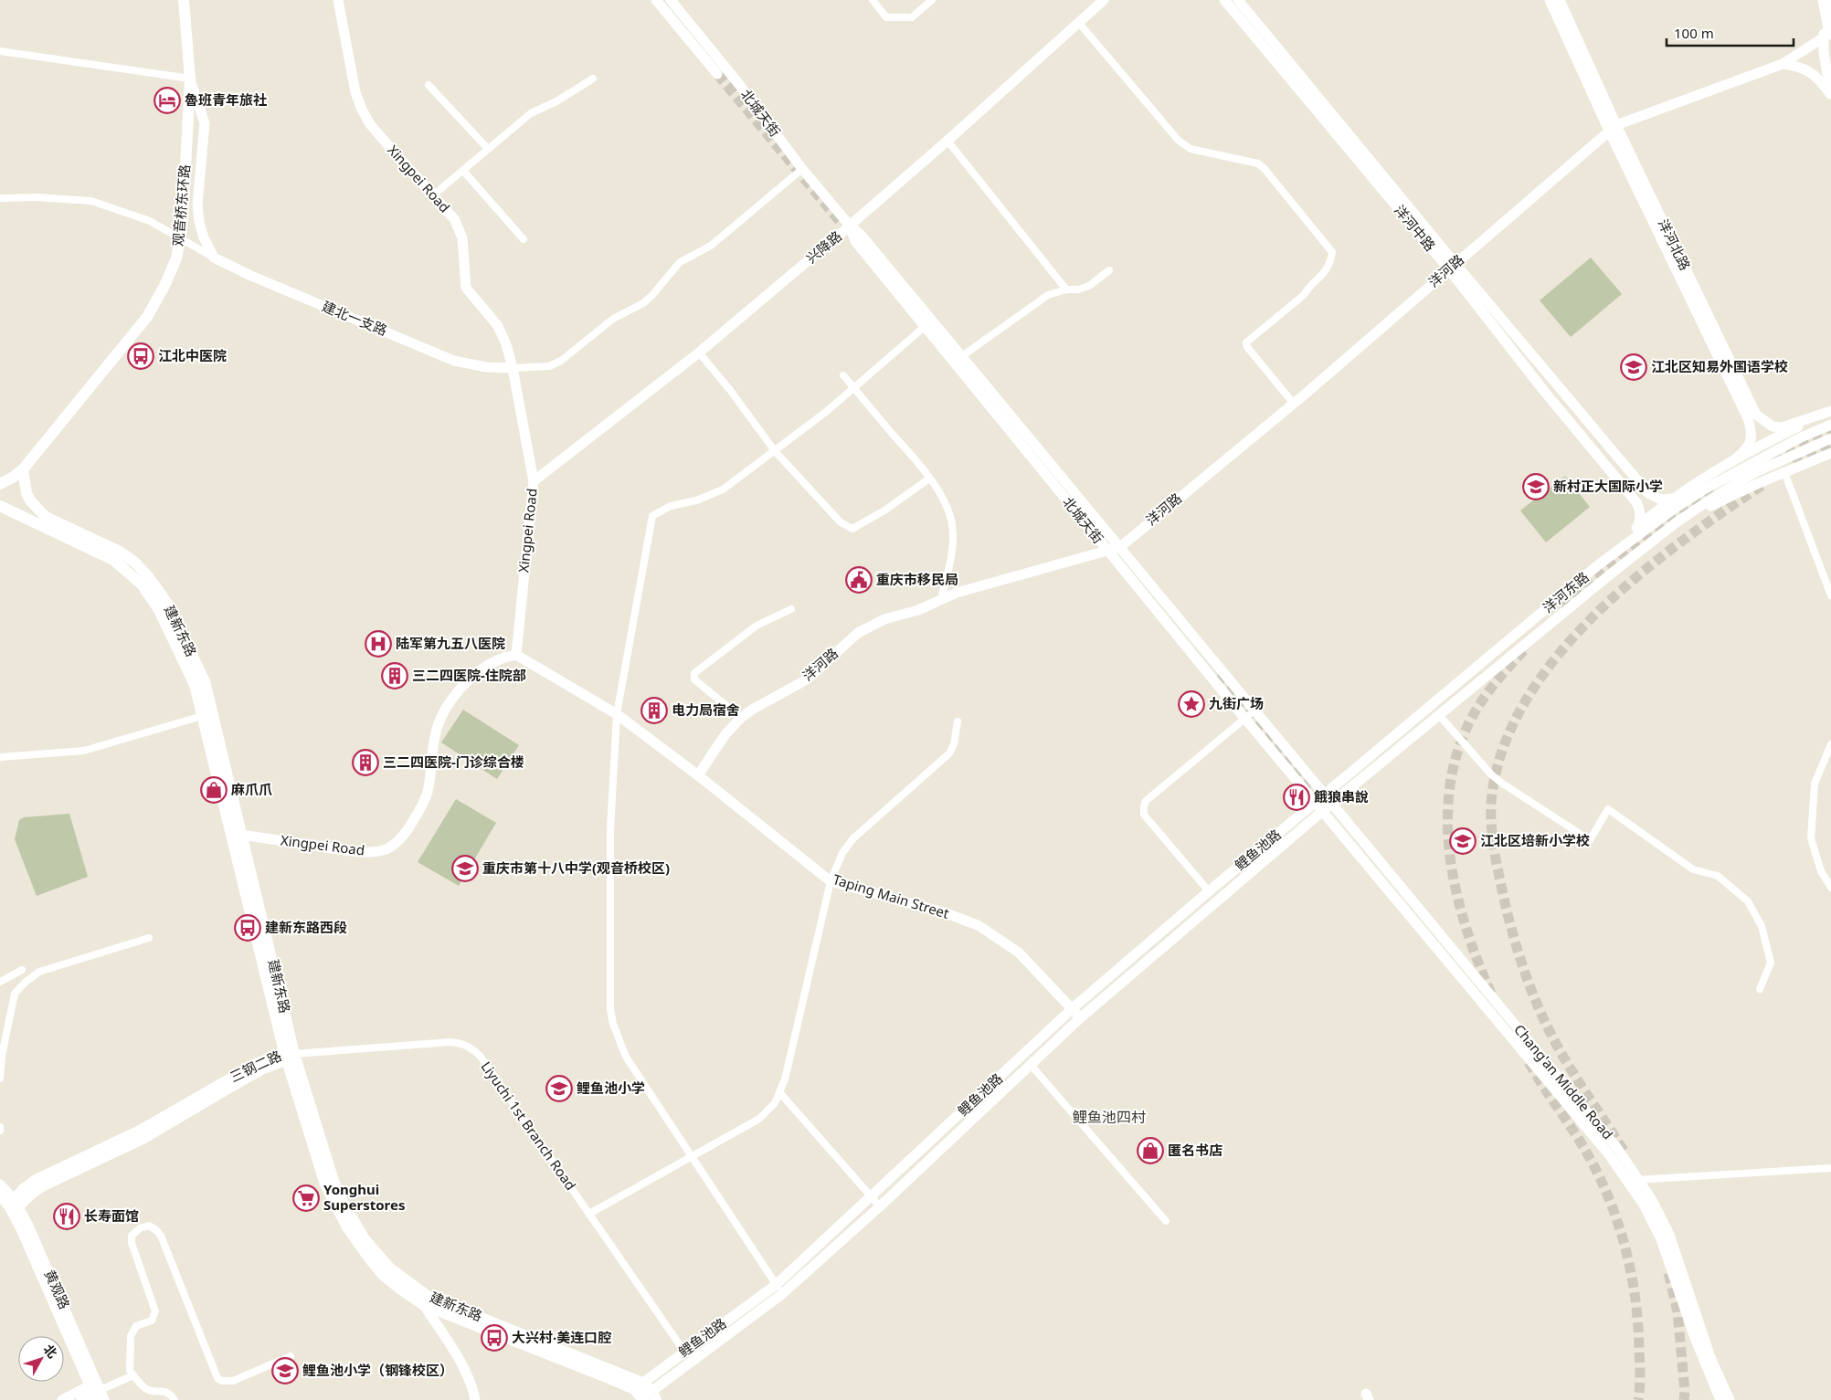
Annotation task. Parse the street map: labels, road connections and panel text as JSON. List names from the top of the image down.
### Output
{
  "streets": {
    "main road": [
      "北城天街",
      "Xingpei Road",
      "观音桥东环路",
      "洋河中路",
      "洋河北路",
      "兴降路",
      "洋河路",
      "建北一支路",
      "洋河东路",
      "建新东路",
      "鲤鱼池路",
      "Taping Main Street",
      "三钢二路",
      "Chang'an Middle Road",
      "黄观路"
    ],
    "street": ["Liyuchi 1st Branch Road"]
  },
  "crossings": [
    ["北城天街", "兴降路"],
    ["北城天街", "洋河路"],
    ["北城天街", "洋河东路"],
    ["北城天街", "鲤鱼池路"],
    ["北城天街", "Chang'an Middle Road"],
    ["Xingpei Road", "兴降路"],
    ["Xingpei Road", "建北一支路"],
    ["Xingpei Road", "建新东路"],
    ["观音桥东环路", "建新东路"],
    ["洋河中路", "洋河路"],
    ["洋河北路", "洋河路"],
    ["洋河路", "Taping Main Street"],
    ["洋河东路", "鲤鱼池路"],
    ["洋河东路", "Chang'an Middle Road"],
    ["建新东路", "鲤鱼池路"],
    ["建新东路", "三钢二路"],
    ["建新东路", "Liyuchi 1st Branch Road"],
    ["鲤鱼池路", "Taping Main Street"],
    ["鲤鱼池路", "Chang'an Middle Road"],
    ["鲤鱼池路", "Liyuchi 1st Branch Road"],
    ["三钢二路", "Liyuchi 1st Branch Road"],
    ["三钢二路", "黄观路"]
  ],
  "districts": ["鲤鱼池四村"],
  "places": {
    "hotel": ["魯班青年旅社"],
    "bus stop": ["江北中医院", "建新东路西段", "大兴村‧美连口腔"],
    "school or university": [
      "江北区知易外国语学校",
      "新村正大国际小学",
      "江北区培新小学校",
      "重庆市第十八中学(观音桥校区)",
      "鲤鱼池小学",
      "鲤鱼池小学（钢锋校区）"
    ],
    "public building": ["重庆市移民局"],
    "hospital": ["陆军第九五八医院"],
    "building": ["三二四医院-住院部", "电力局宿舍", "三二四医院-门诊综合楼"],
    "place": ["九街广场"],
    "shop": ["麻爪爪", "匿名书店"],
    "restaurant": ["餓狼串說", "长寿面馆"],
    "supermarket": ["Yonghui Superstores"]
  },
  "scale_bar": "100 m",
  "north": "top right"
}
